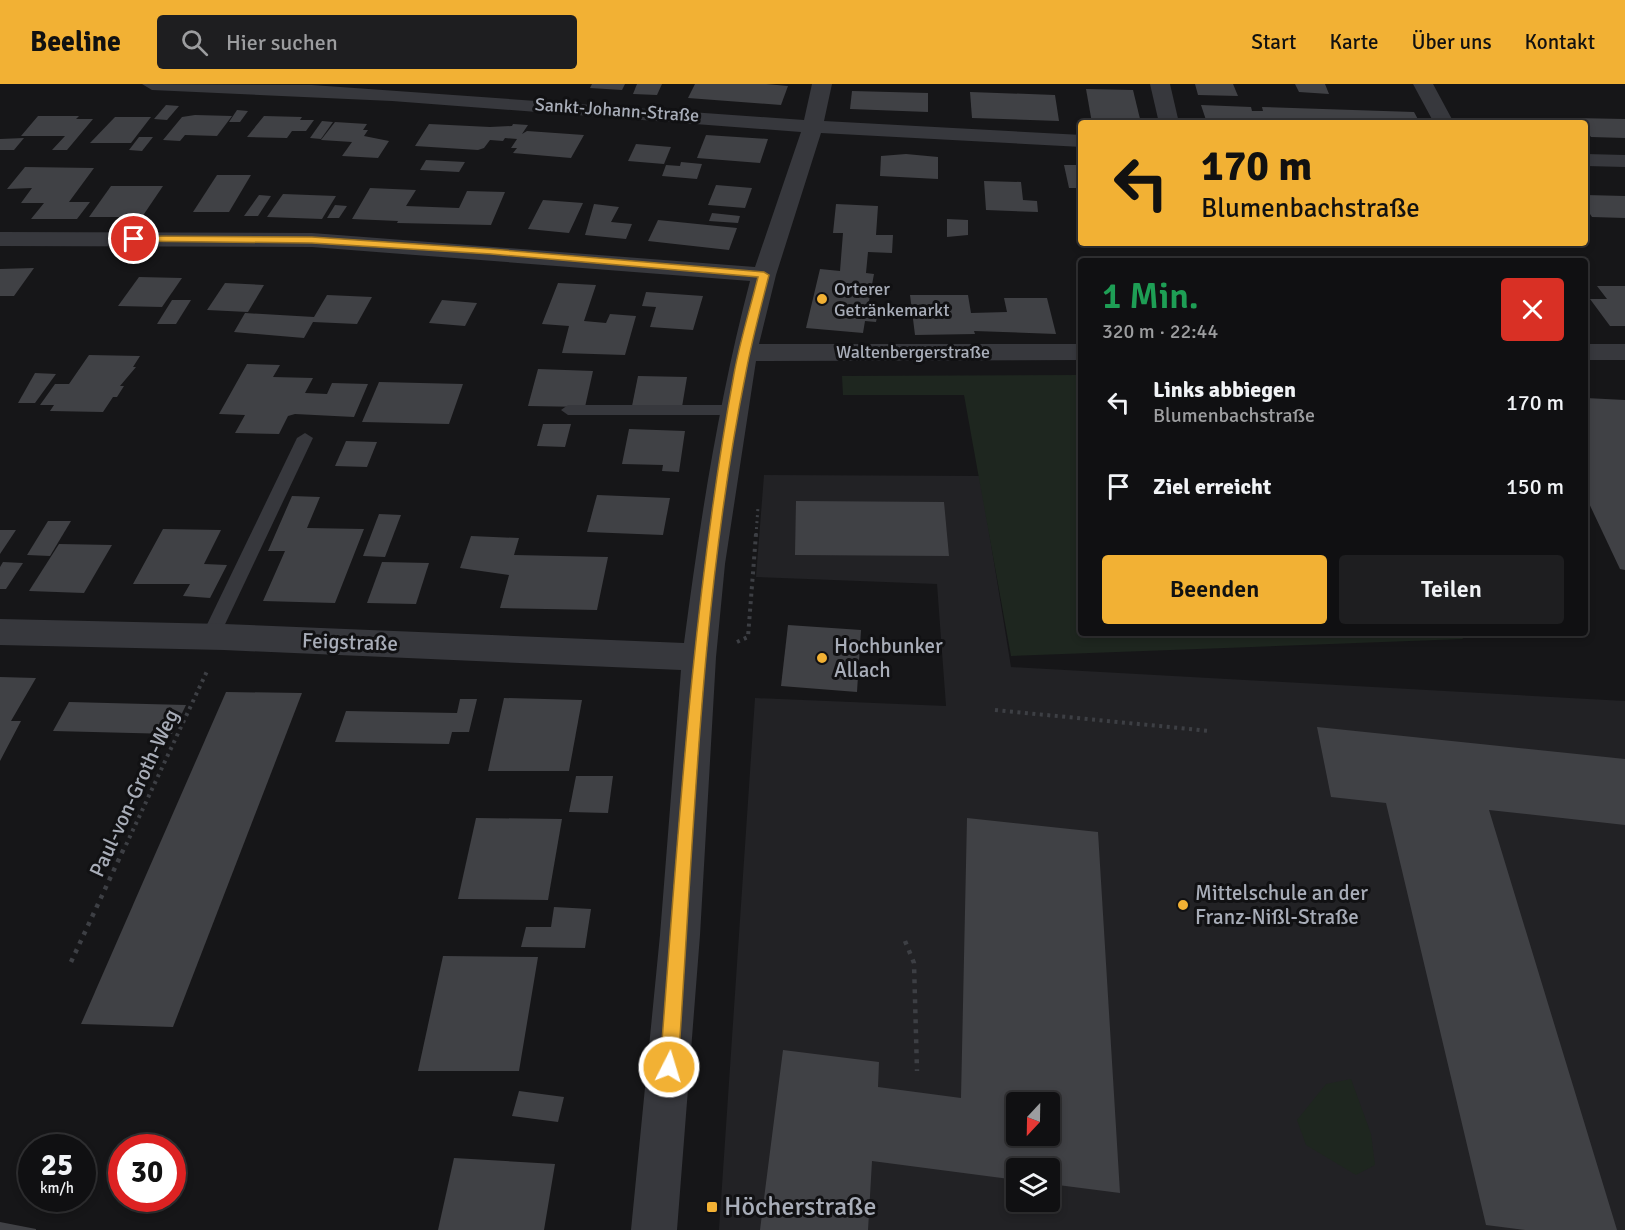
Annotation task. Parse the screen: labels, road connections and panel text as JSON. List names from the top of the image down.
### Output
{
  "streets": {
    "street": ["Sankt-Johann-Straße", "Waltenbergerstraße", "Feigstraße"],
    "path": ["Paul-von-Groth-Weg"]
  },
  "crossings": [
    ["Feigstraße", "Paul-von-Groth-Weg"]
  ],
  "places": {
    "other": ["Orterer Getränkemarkt", "Hochbunker Allach", "Mittelschule an der Franz-Nißl-Straße"],
    "transit": ["Höcherstraße"]
  },
  "north": "bottom",
  "page": {
    "header": "Beeline",
    "search": "Hier suchen",
    "nav": [
      "Start",
      "Karte",
      "Über uns",
      "Kontakt"
    ],
    "turn": ["170 m", "Blumenbachstraße"],
    "heading": ["1 Min.", "320 m · 22:44"],
    "list": [
      {
        "name": "Links abbiegen",
        "note": "Blumenbachstraße",
        "value": "170 m"
      },
      {
        "name": "Ziel erreicht",
        "value": "150 m"
      }
    ],
    "buttons": ["Beenden", "Teilen"],
    "speed": "25 km/h",
    "limit": "30"
  }
}
